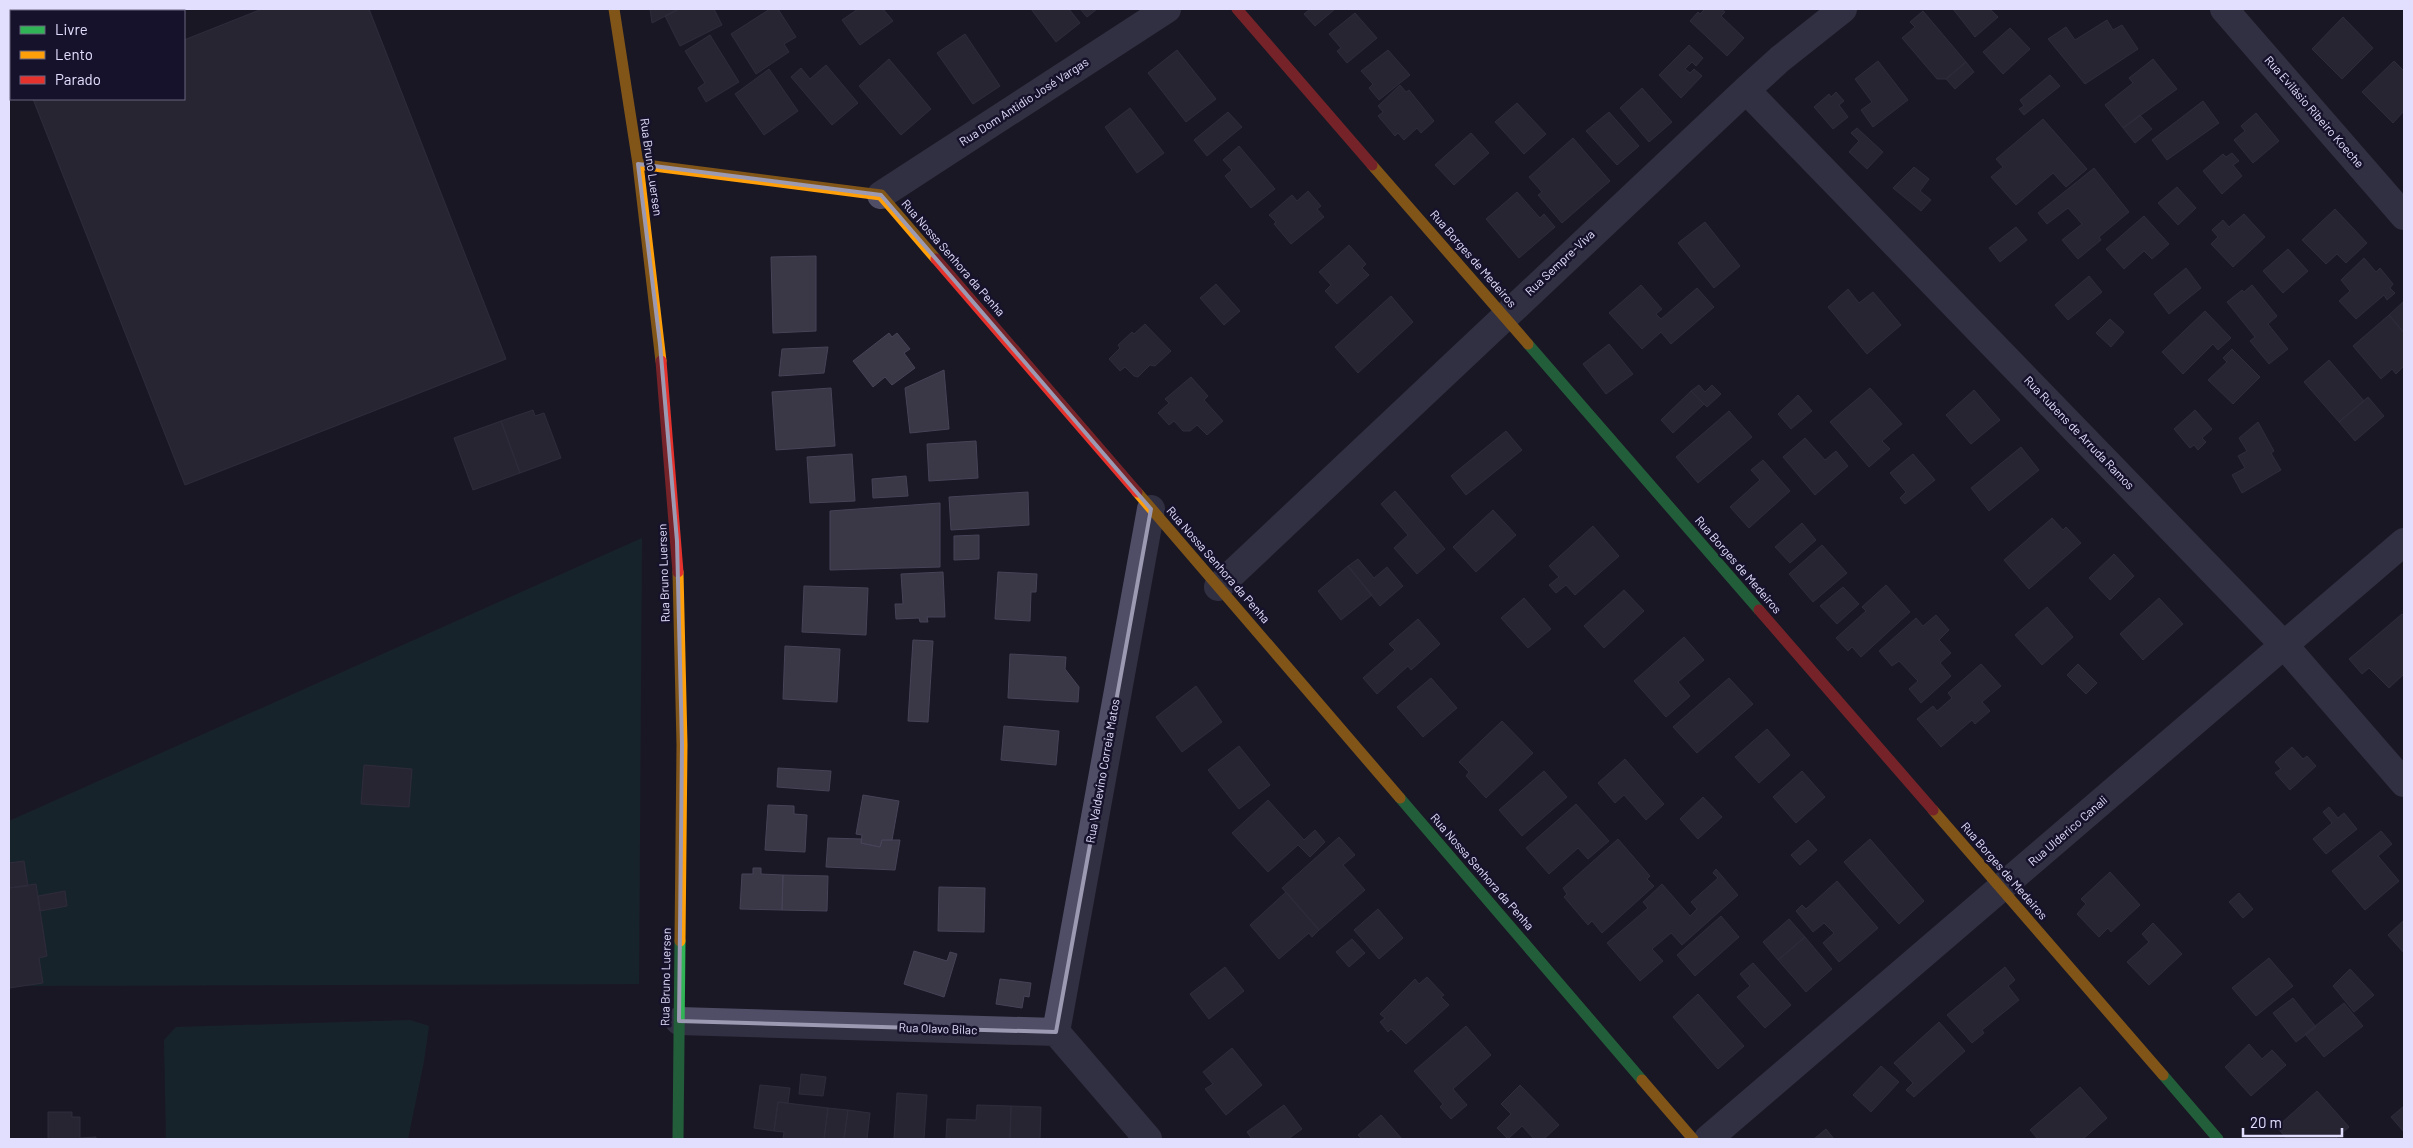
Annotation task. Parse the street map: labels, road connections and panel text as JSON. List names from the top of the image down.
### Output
{
  "streets": {
    "street": [
      "Rua Dom Antídio José Vargas",
      "Rua Evilásio Ribeiro Koeche",
      "Rua Bruno Luersen",
      "Rua Nossa Senhora da Penha",
      "Rua Borges de Medeiros",
      "Rua Sempre-Viva",
      "Rua Rubens de Arruda Ramos",
      "Rua Valdevino Correia Matos",
      "Rua Ulderico Canali",
      "Rua Olavo Bilac"
    ]
  },
  "crossings": [
    ["Rua Dom Antídio José Vargas", "Rua Nossa Senhora da Penha"],
    ["Rua Bruno Luersen", "Rua Olavo Bilac"],
    ["Rua Nossa Senhora da Penha", "Rua Sempre-Viva"],
    ["Rua Nossa Senhora da Penha", "Rua Valdevino Correia Matos"],
    ["Rua Borges de Medeiros", "Rua Sempre-Viva"],
    ["Rua Borges de Medeiros", "Rua Ulderico Canali"],
    ["Rua Sempre-Viva", "Rua Rubens de Arruda Ramos"],
    ["Rua Rubens de Arruda Ramos", "Rua Ulderico Canali"],
    ["Rua Valdevino Correia Matos", "Rua Olavo Bilac"]
  ],
  "legend": ["Livre", "Lento", "Parado"],
  "scale_bar": "20 m"
}
